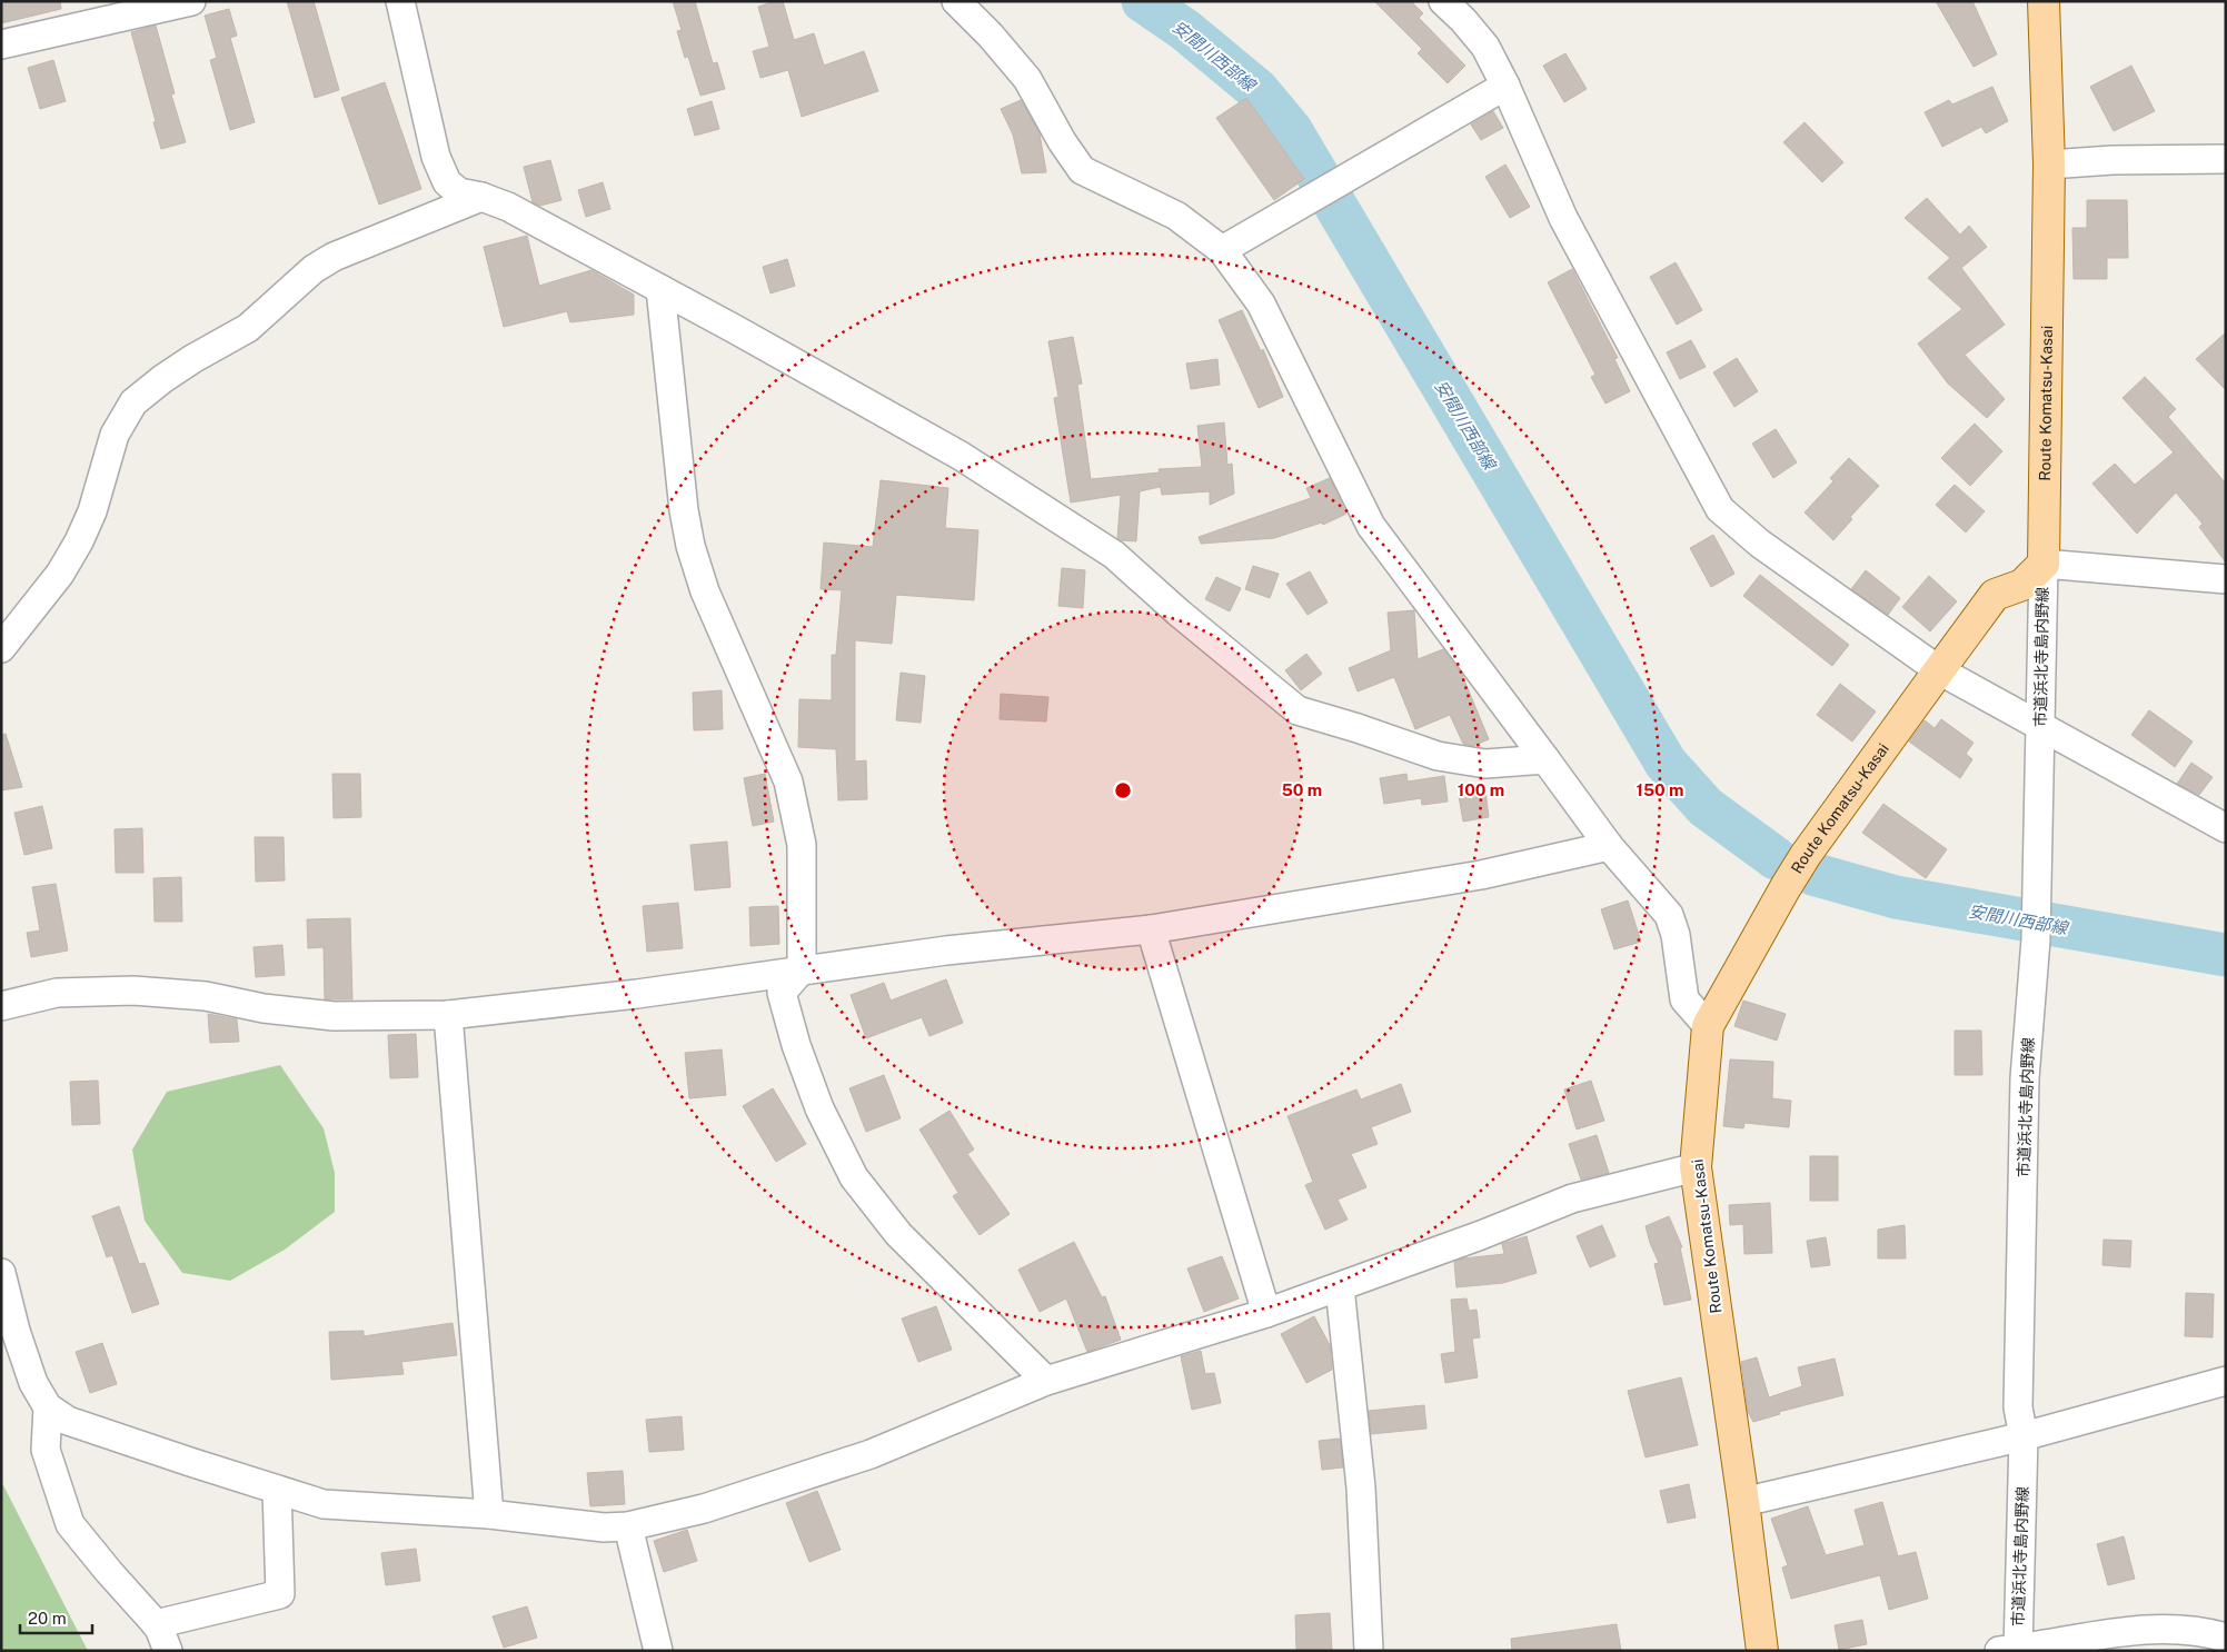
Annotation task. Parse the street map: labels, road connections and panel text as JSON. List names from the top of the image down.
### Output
{
  "streets": {
    "main road": ["Route Komatsu-Kasai"],
    "street": ["市道浜北寺島内野線"]
  },
  "crossings": [
    ["Route Komatsu-Kasai", "市道浜北寺島内野線"]
  ],
  "water": ["安間川西部線"],
  "scale_bar": "20 m",
  "rings": ["50 m", "100 m", "150 m"]
}
